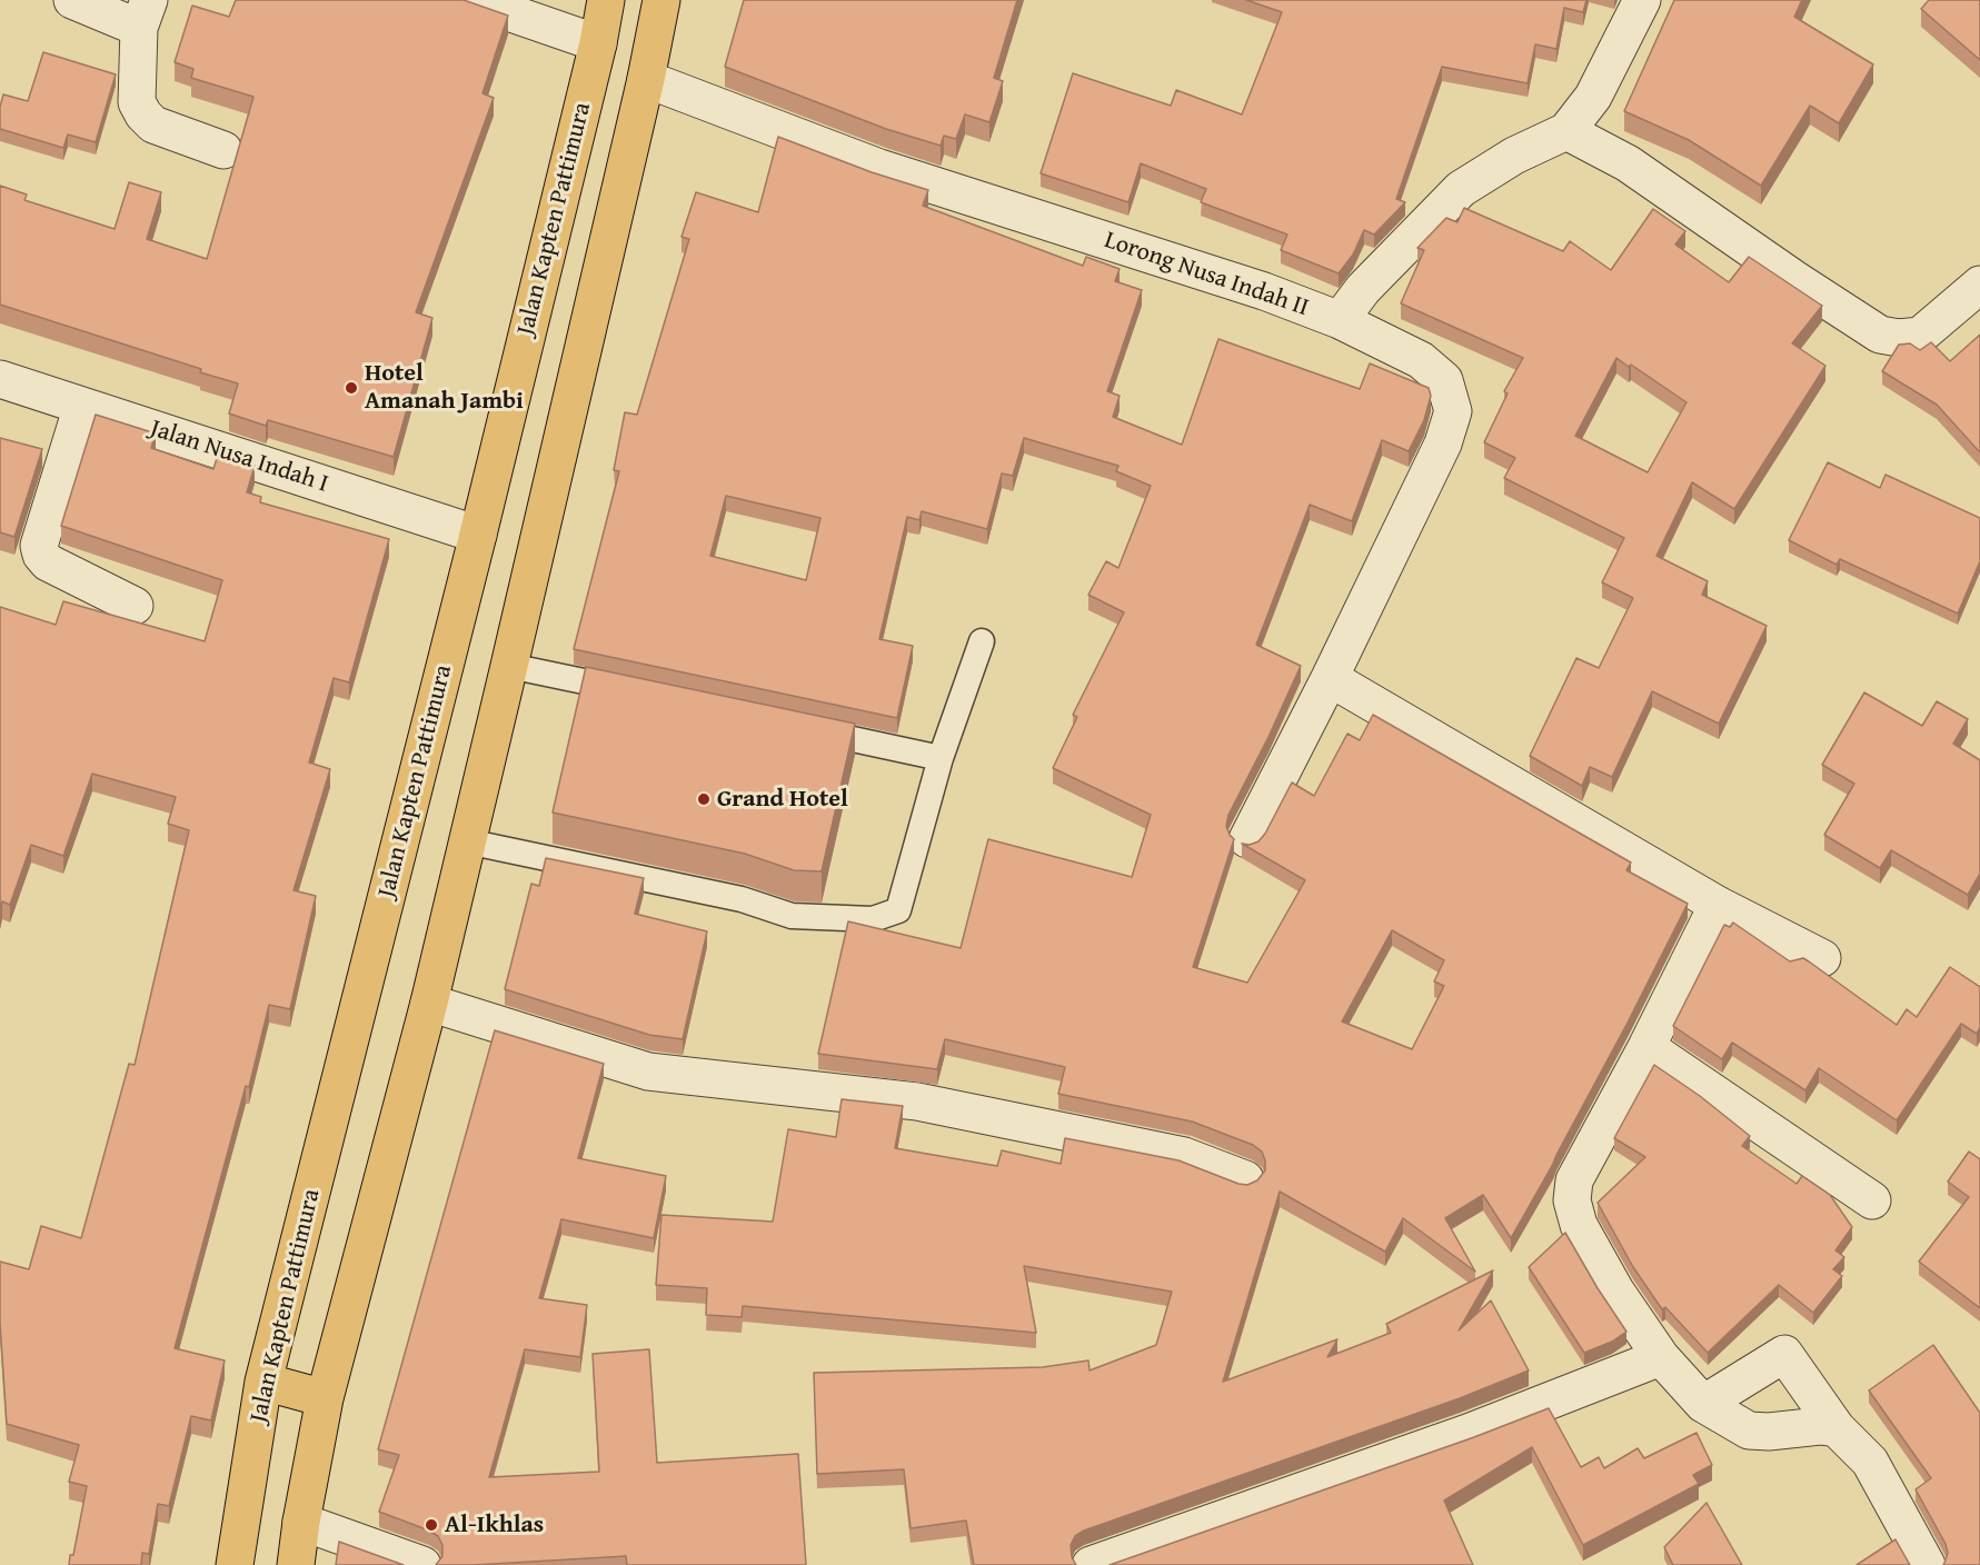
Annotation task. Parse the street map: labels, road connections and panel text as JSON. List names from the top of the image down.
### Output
{
  "streets": {
    "main road": ["Jalan Kapten Pattimura"],
    "street": ["Lorong Nusa Indah II", "Jalan Nusa Indah I"]
  },
  "crossings": [
    ["Jalan Kapten Pattimura", "Jalan Nusa Indah I"]
  ],
  "places": ["Hotel Amanah Jambi", "Grand Hotel", "Al-Ikhlas"]
}
